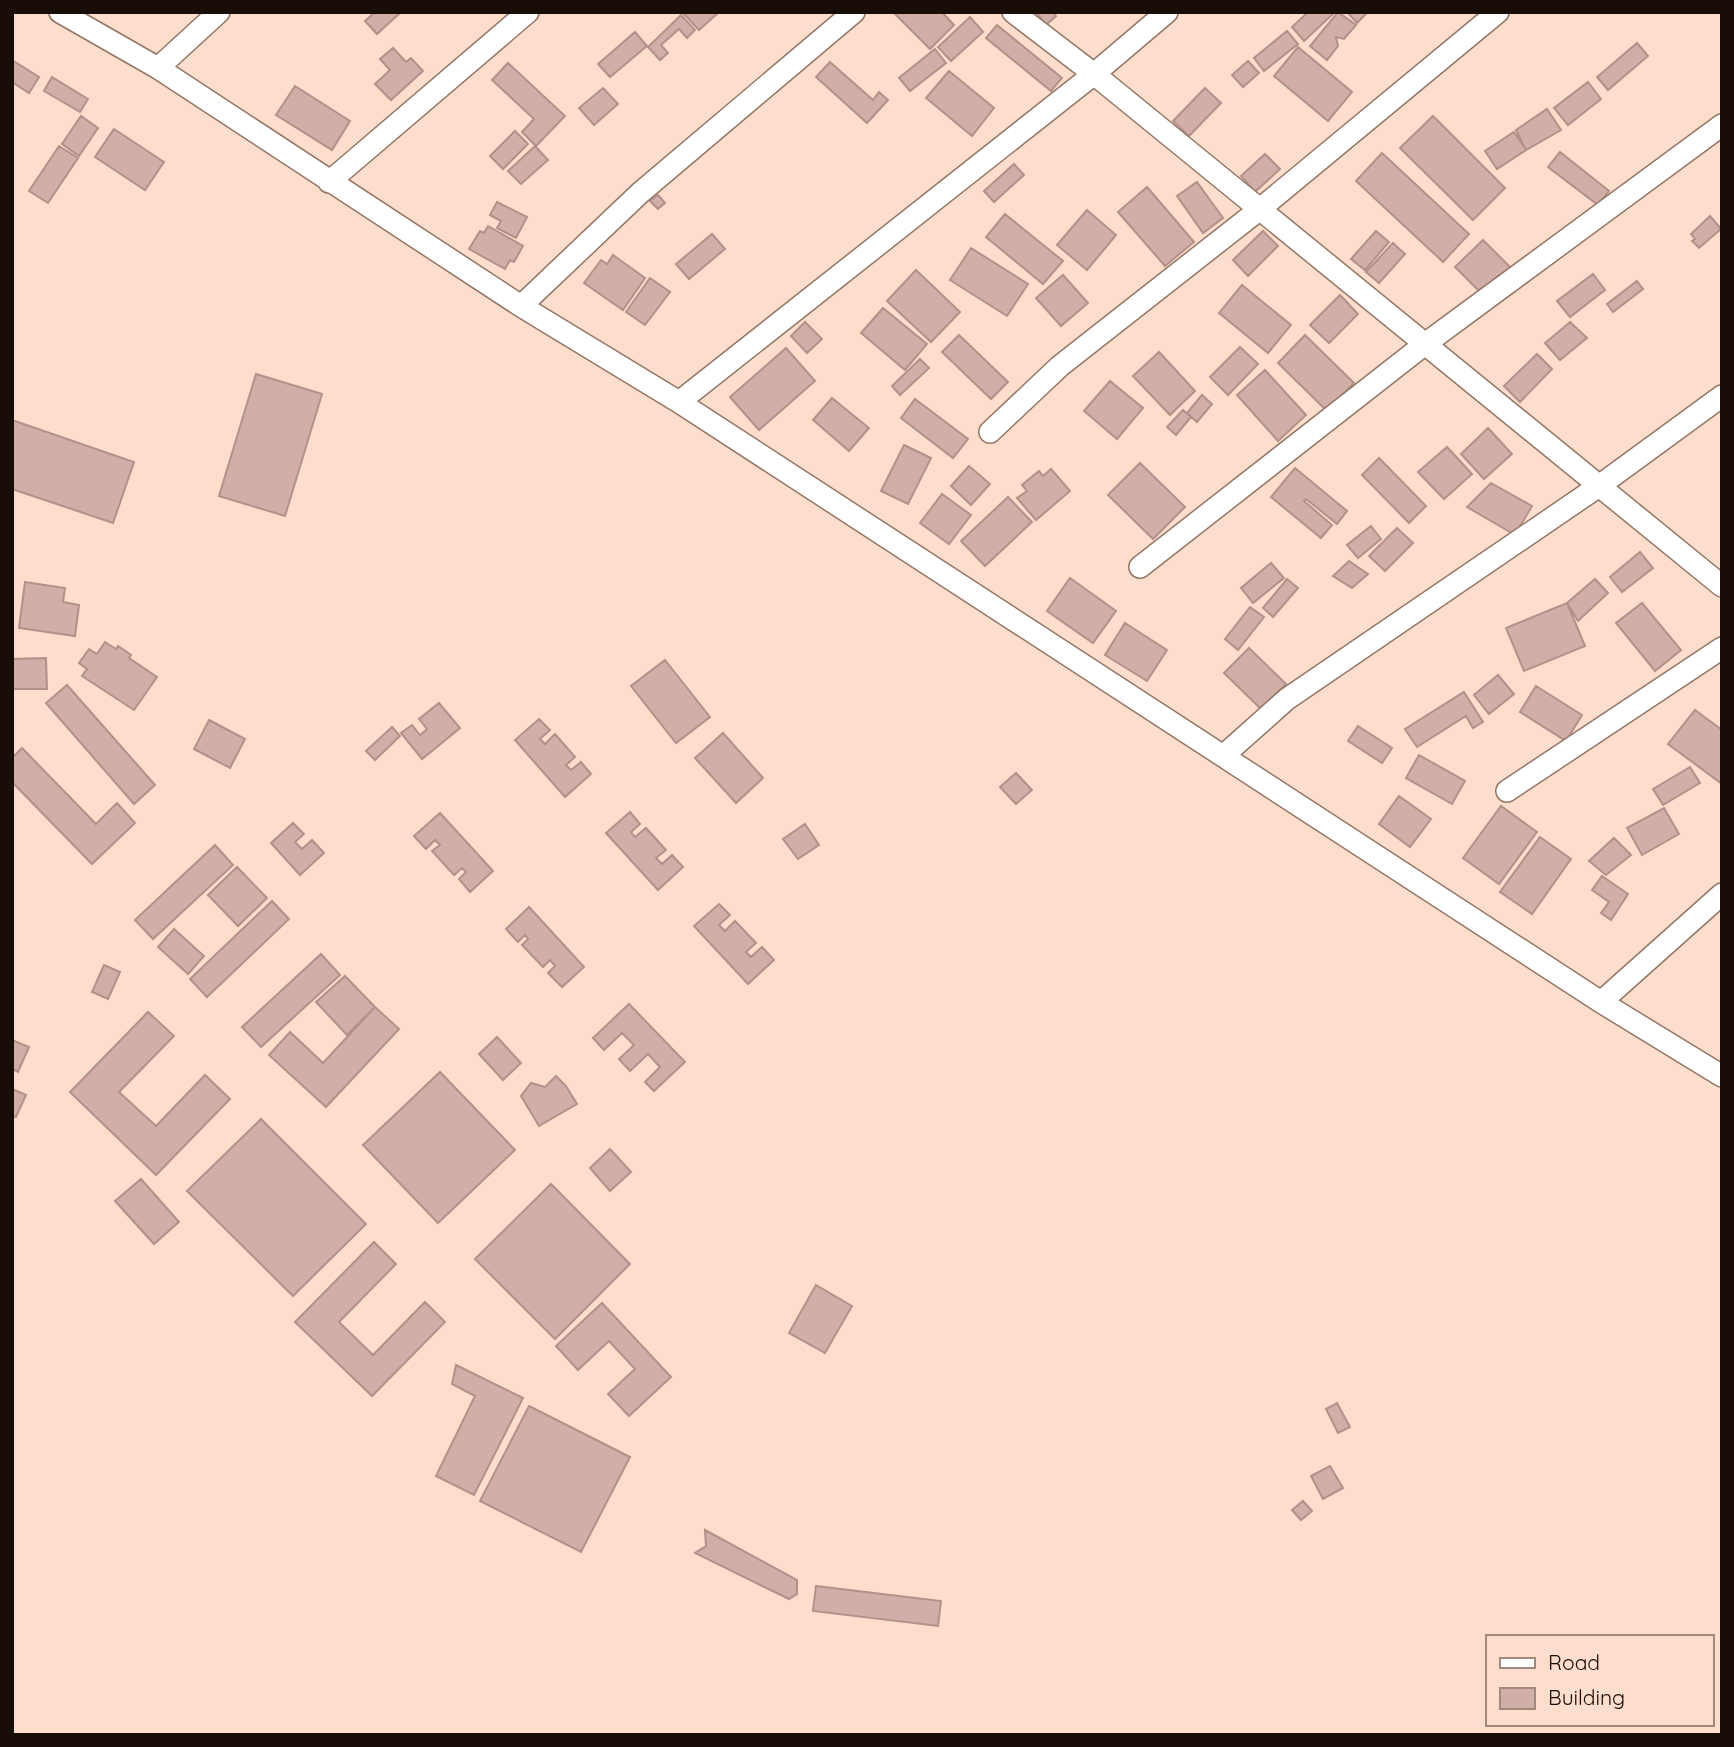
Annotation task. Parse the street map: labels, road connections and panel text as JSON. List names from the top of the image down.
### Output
{
  "legend": ["Road", "Building"]
}
